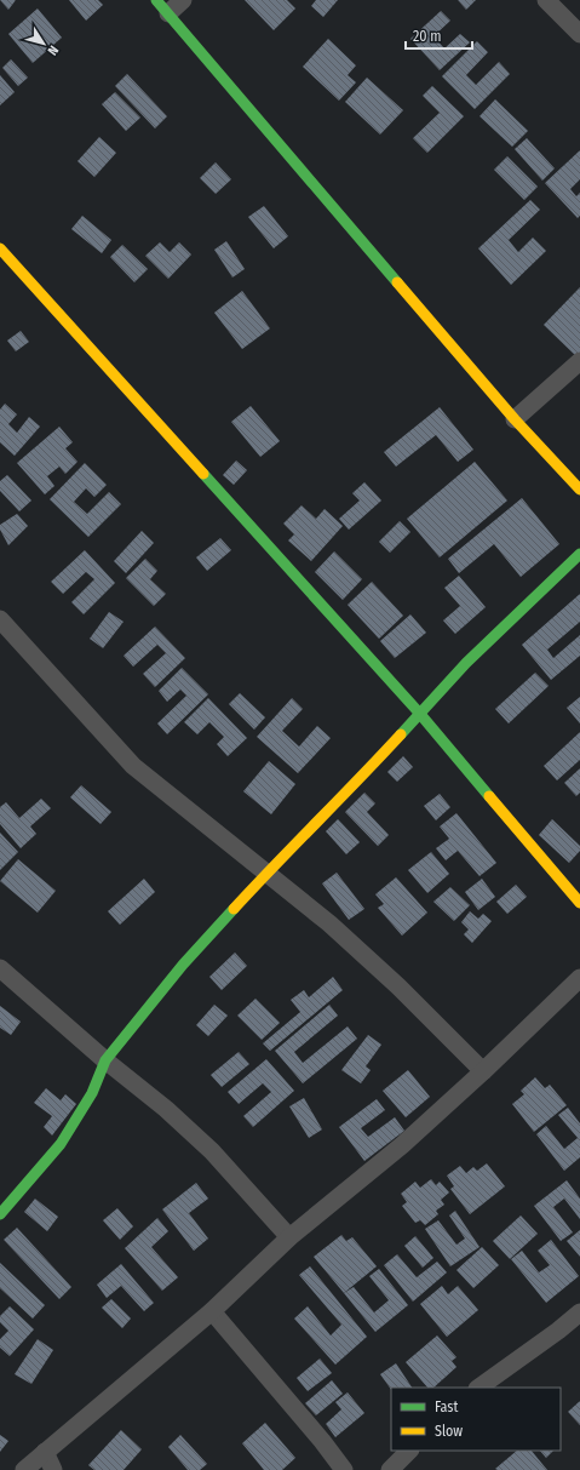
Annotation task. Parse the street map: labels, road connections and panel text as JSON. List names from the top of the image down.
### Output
{
  "legend": ["Fast", "Slow"],
  "scale_bar": "20 m",
  "north": "bottom right"
}
